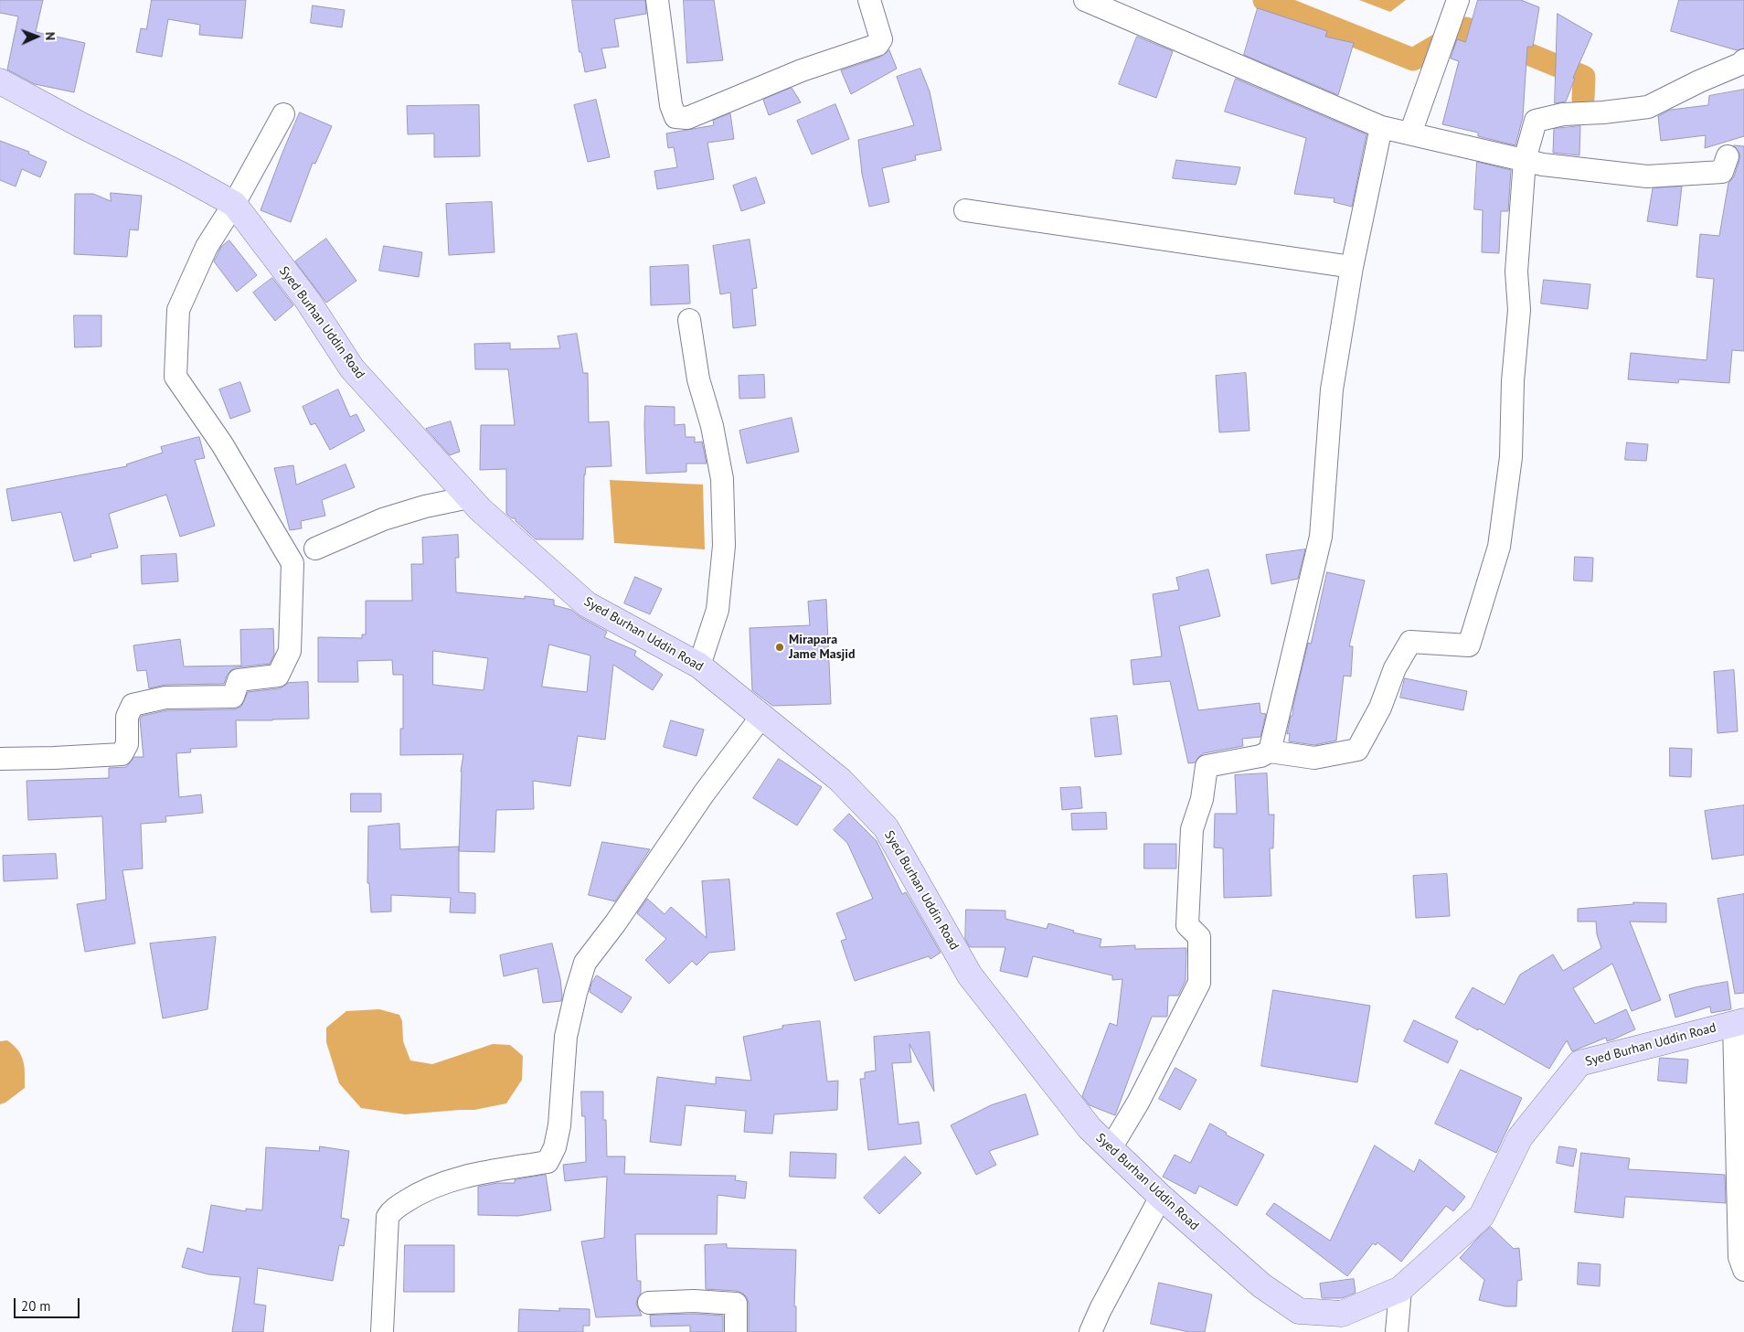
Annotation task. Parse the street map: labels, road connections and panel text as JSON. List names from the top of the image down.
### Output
{
  "streets": {
    "street": ["Syed Burhan Uddin Road"]
  },
  "places": ["Mirapara Jame Masjid"],
  "scale_bar": "20 m",
  "north": "right"
}
